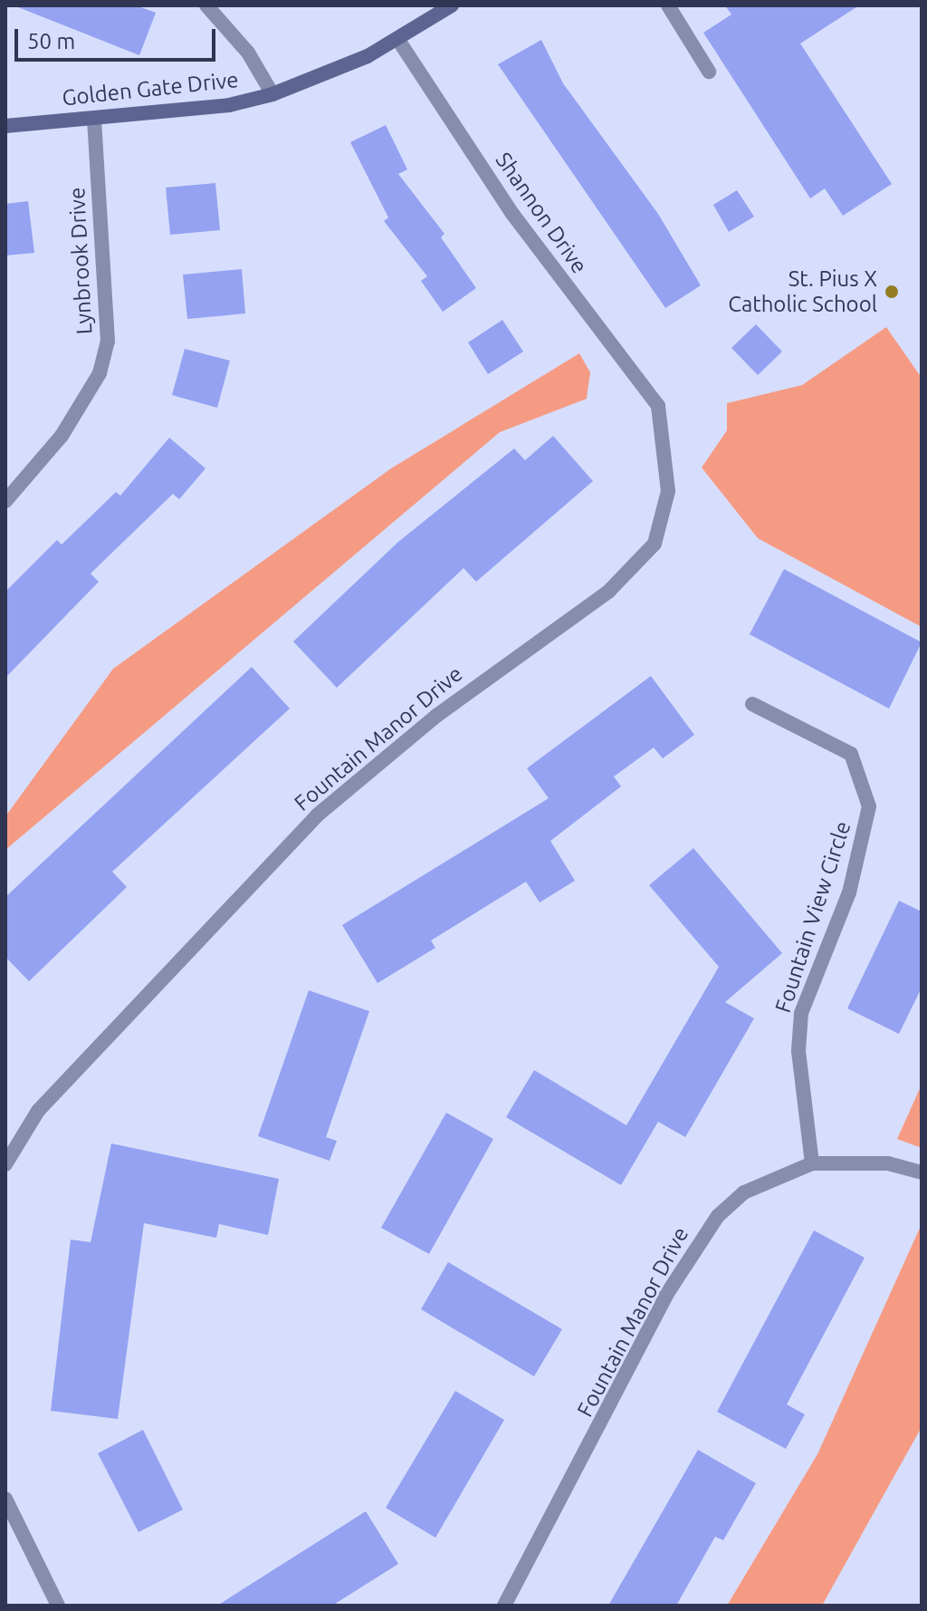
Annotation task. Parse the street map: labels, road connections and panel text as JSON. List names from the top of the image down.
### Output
{
  "streets": {
    "street": [
      "Golden Gate Drive",
      "Shannon Drive",
      "Lynbrook Drive",
      "Fountain Manor Drive",
      "Fountain View Circle"
    ]
  },
  "crossings": [
    ["Golden Gate Drive", "Shannon Drive"],
    ["Golden Gate Drive", "Lynbrook Drive"],
    ["Shannon Drive", "Fountain Manor Drive"],
    ["Fountain Manor Drive", "Fountain View Circle"]
  ],
  "places": ["St. Pius X Catholic School"],
  "scale_bar": "50 m"
}
